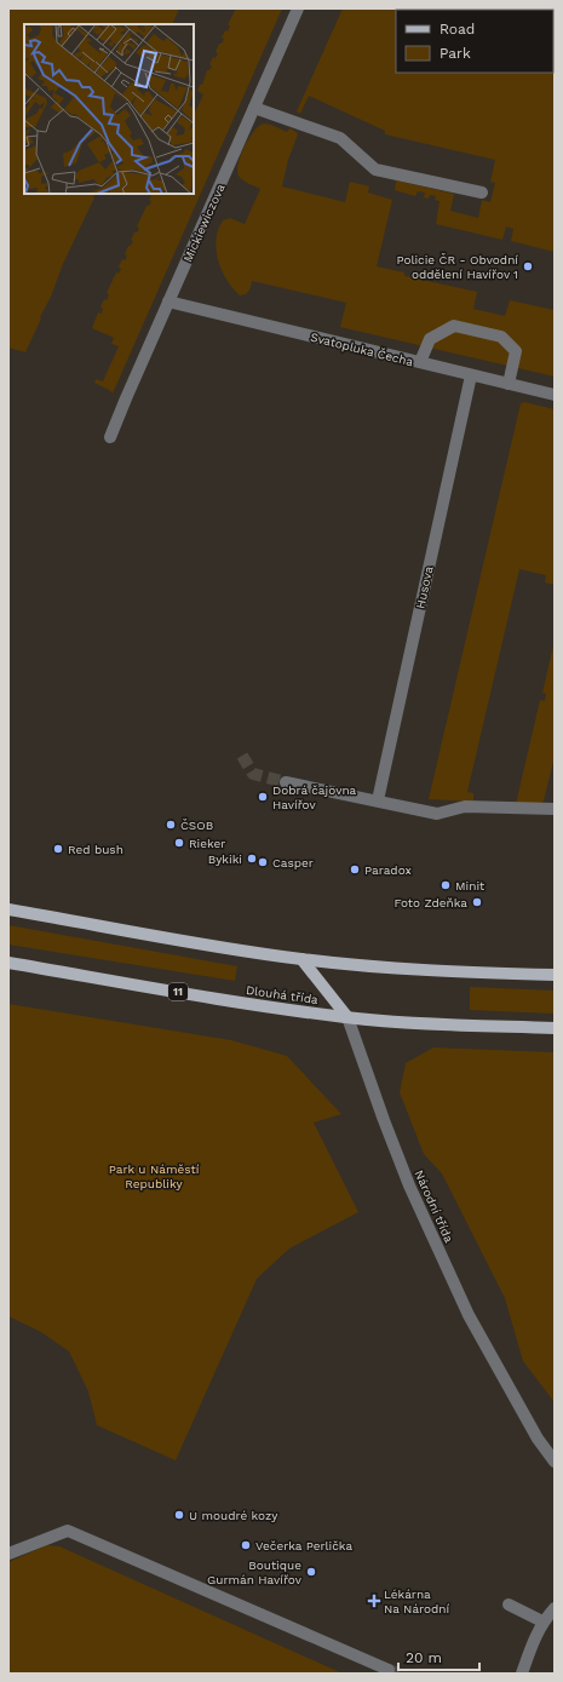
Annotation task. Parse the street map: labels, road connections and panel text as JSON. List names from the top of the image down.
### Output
{
  "streets": {
    "main road": ["11", "Dlouhá třída", "Národní třída"],
    "street": ["Mickiewiczova", "Svatopluka Čecha", "Husova"]
  },
  "crossings": [
    ["Mickiewiczova", "Svatopluka Čecha"],
    ["Svatopluka Čecha", "Husova"],
    ["Dlouhá třída", "Národní třída"]
  ],
  "parks": ["Park u Náměstí Republiky"],
  "places": {
    "other": [
      "Policie ČR - Obvodní oddělení Havířov 1",
      "Dobrá čajovna Havířov",
      "ČSOB",
      "Rieker",
      "Red bush",
      "Bykiki",
      "Casper",
      "Paradox",
      "Minit",
      "Foto Zdeňka",
      "U moudré kozy",
      "Večerka Perlička",
      "Boutique Gurmán Havířov"
    ],
    "health": ["Lékárna Na Národní"]
  },
  "legend": ["Road", "Park"],
  "scale_bar": "20 m"
}
